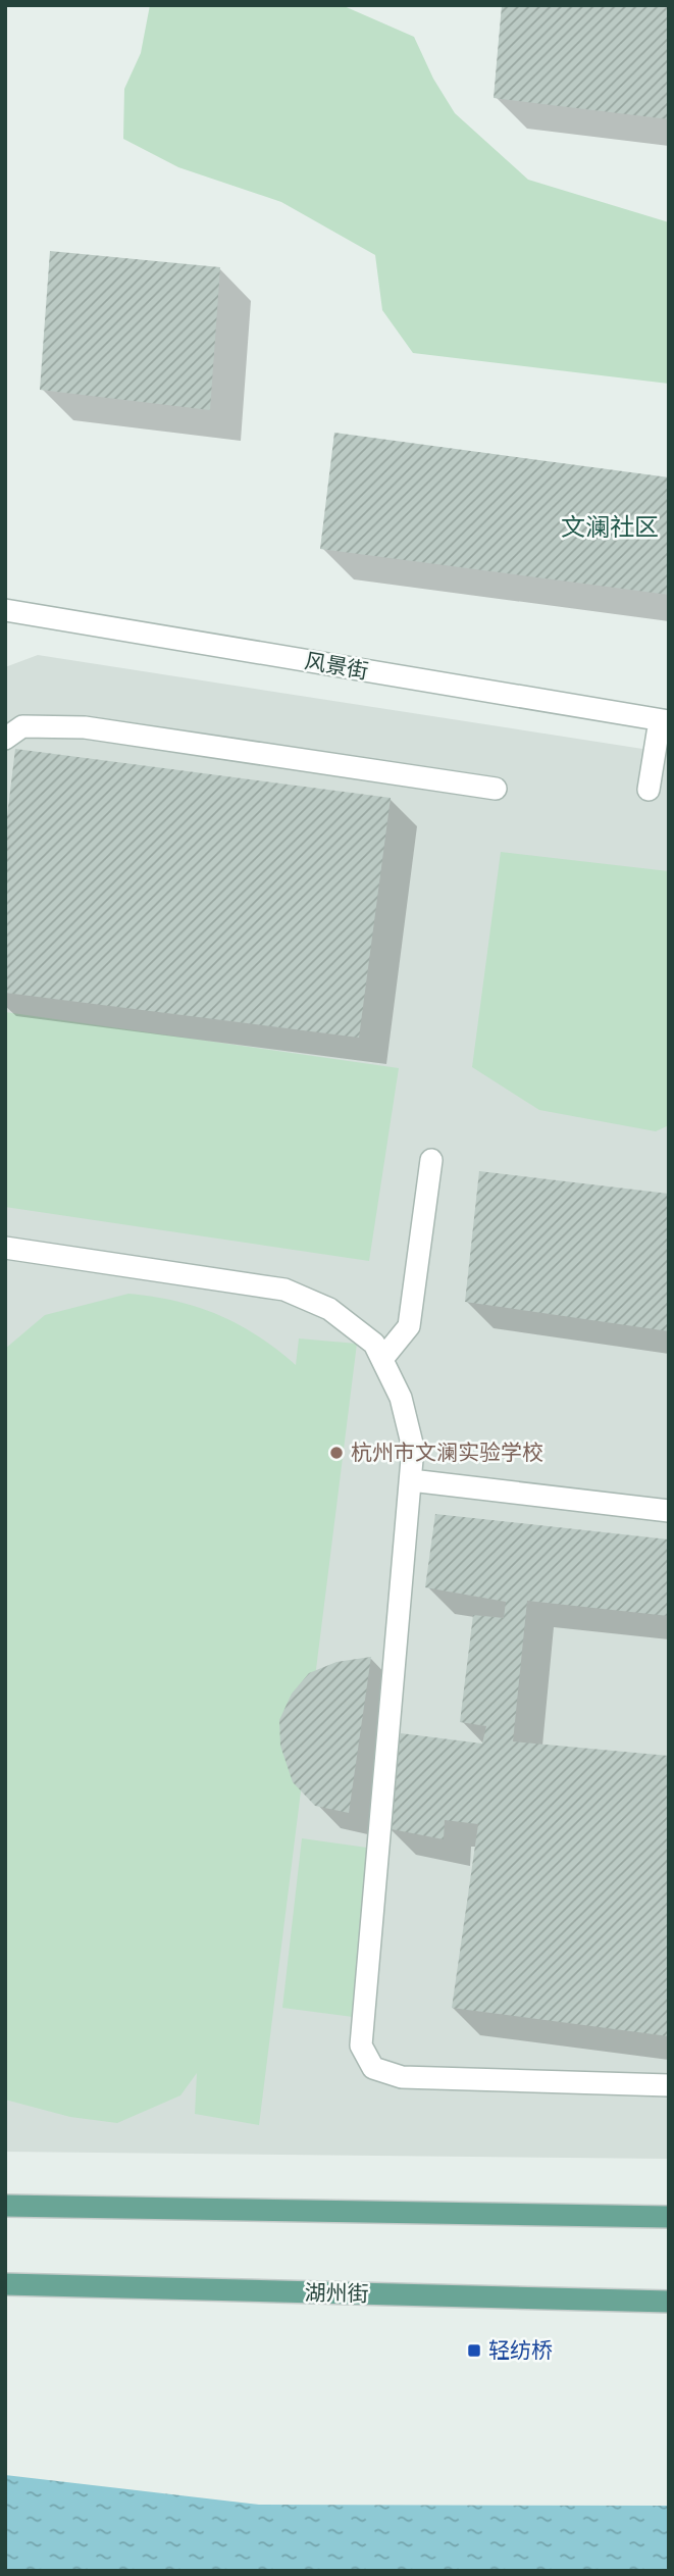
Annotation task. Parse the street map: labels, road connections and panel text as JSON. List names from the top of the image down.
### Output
{
  "streets": {
    "main road": ["湖州街"],
    "street": ["风景街"]
  },
  "districts": ["文澜社区"],
  "places": {
    "other": ["杭州市文澜实验学校"],
    "transit": ["轻纺桥"]
  }
}
